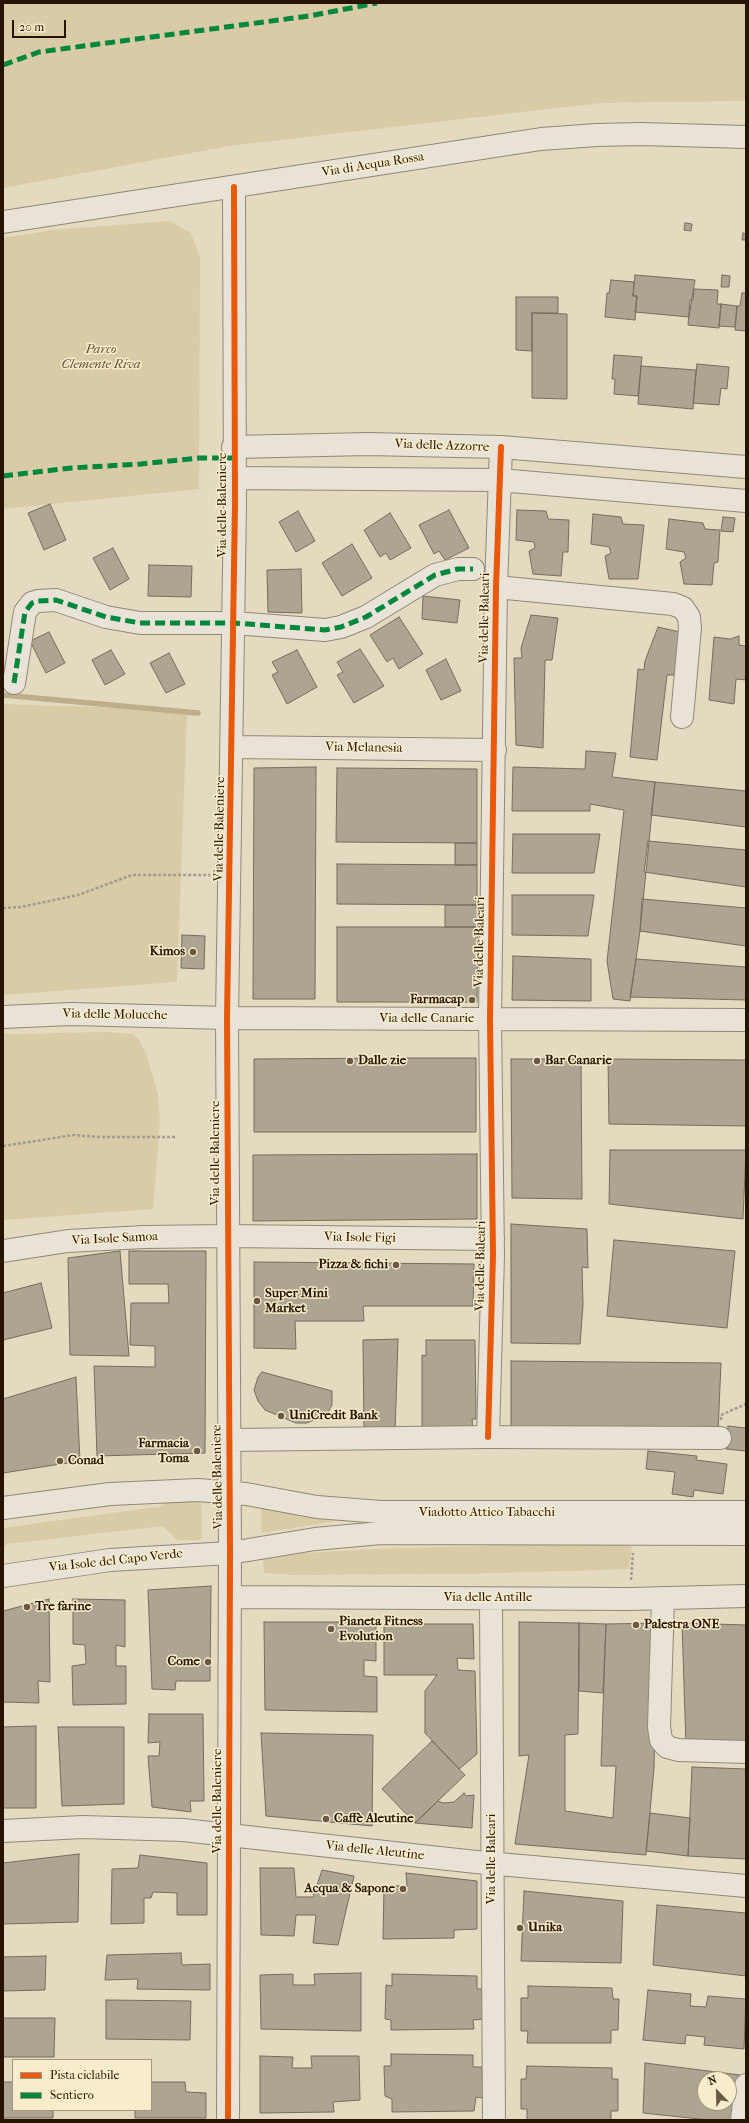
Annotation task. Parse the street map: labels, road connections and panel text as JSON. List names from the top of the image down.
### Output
{
  "streets": {
    "street": [
      "Via di Acqua Rossa",
      "Via delle Azzorre",
      "Via delle Baleniere",
      "Via delle Baleari",
      "Via Melanesia",
      "Via delle Molucche",
      "Via delle Canarie",
      "Via Isole Figi",
      "Via Isole Samoa",
      "Viadotto Attico Tabacchi",
      "Via Isole del Capo Verde",
      "Via delle Antille",
      "Via delle Aleutine"
    ]
  },
  "crossings": [
    ["Via di Acqua Rossa", "Via delle Baleniere"],
    ["Via delle Azzorre", "Via delle Baleniere"],
    ["Via delle Azzorre", "Via delle Baleari"],
    ["Via delle Baleniere", "Via Melanesia"],
    ["Via delle Baleniere", "Via delle Molucche"],
    ["Via delle Baleniere", "Via delle Canarie"],
    ["Via delle Baleniere", "Via Isole Figi"],
    ["Via delle Baleniere", "Via Isole Samoa"],
    ["Via delle Baleniere", "Viadotto Attico Tabacchi"],
    ["Via delle Baleniere", "Via Isole del Capo Verde"],
    ["Via delle Baleniere", "Via delle Antille"],
    ["Via delle Baleniere", "Via delle Aleutine"],
    ["Via delle Baleari", "Via Melanesia"],
    ["Via delle Baleari", "Via delle Canarie"],
    ["Via delle Baleari", "Via Isole Figi"],
    ["Via delle Baleari", "Via delle Antille"],
    ["Via delle Baleari", "Via delle Aleutine"],
    ["Via delle Molucche", "Via delle Canarie"],
    ["Via Isole Figi", "Via Isole Samoa"],
    ["Viadotto Attico Tabacchi", "Via Isole del Capo Verde"]
  ],
  "parks": ["Parco Clemente Riva"],
  "places": [
    "Kimos",
    "Farmacap",
    "Dalle zie",
    "Bar Canarie",
    "Pizza & fichi",
    "Super Mini Market",
    "UniCredit Bank",
    "Farmacia Toma",
    "Conad",
    "Tre farine",
    "Palestra ONE",
    "Pianeta Fitness Evolution",
    "Come",
    "Caffè Aleutine",
    "Acqua & Sapone",
    "Unika"
  ],
  "legend": ["Pista ciclabile", "Sentiero"],
  "scale_bar": "20 m",
  "north": "top left"
}
